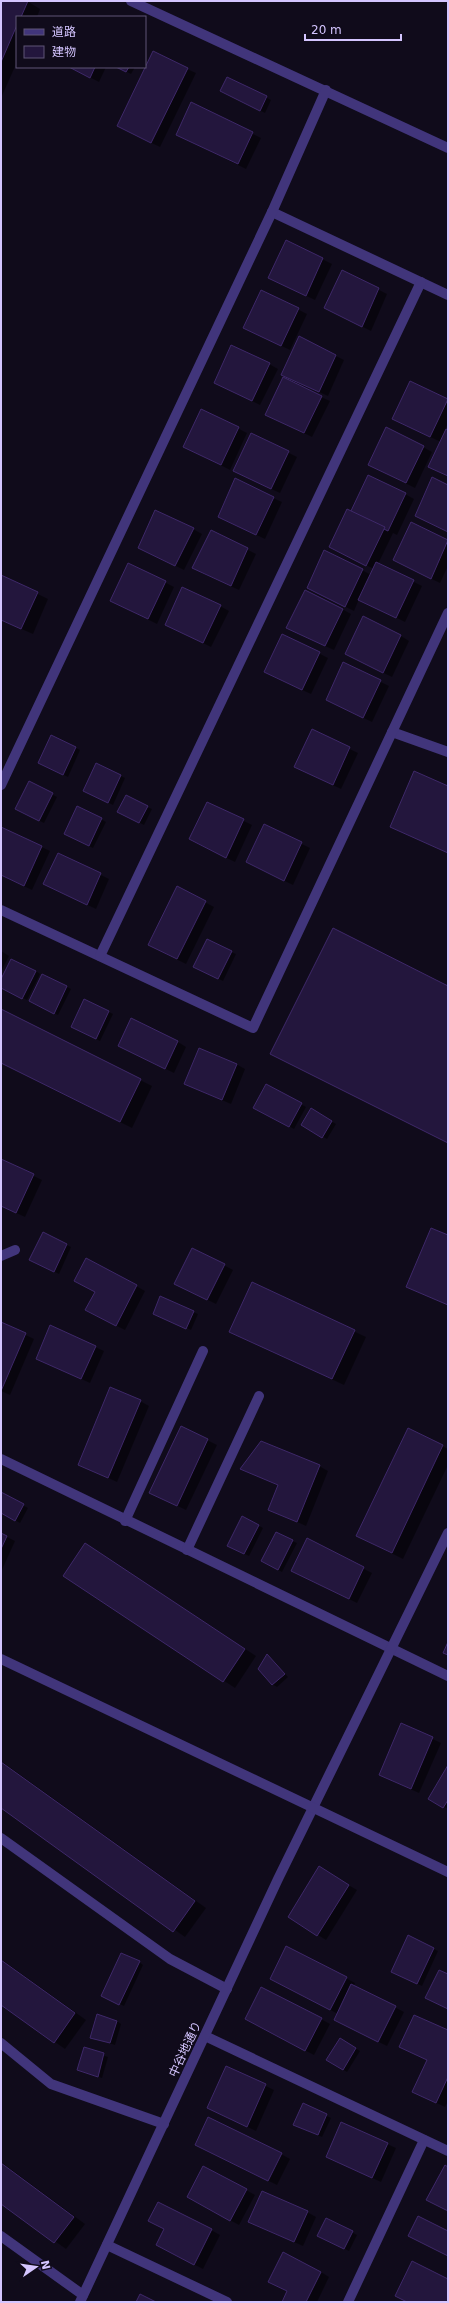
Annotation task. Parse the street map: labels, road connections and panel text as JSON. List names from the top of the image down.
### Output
{
  "streets": {
    "street": ["中谷地通り"]
  },
  "legend": ["道路", "建物"],
  "scale_bar": "20 m",
  "north": "right"
}
